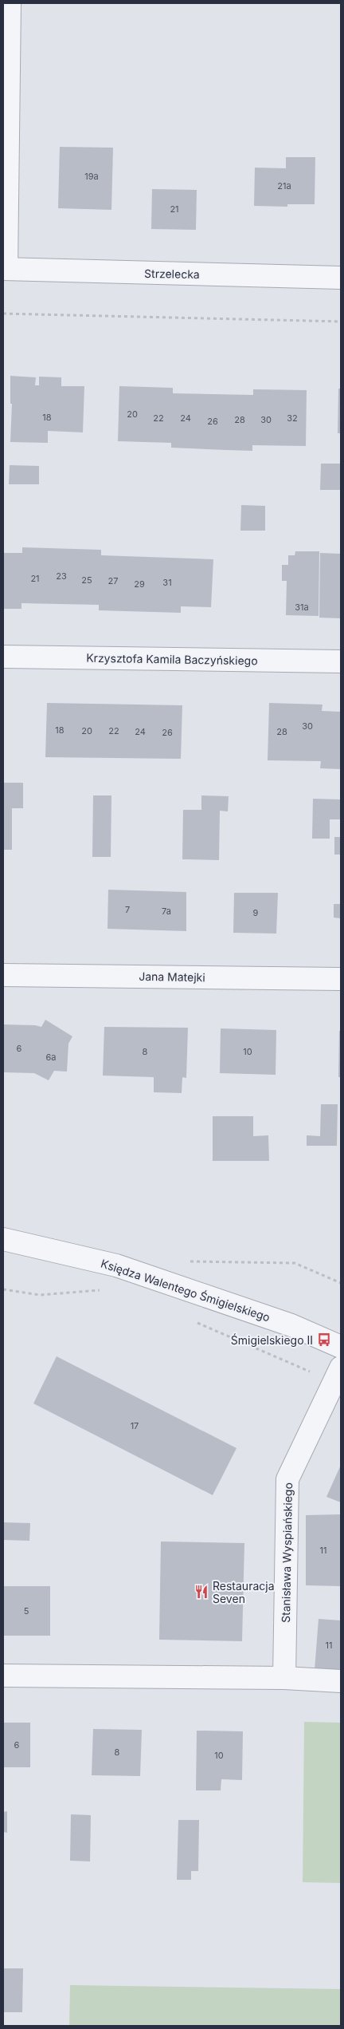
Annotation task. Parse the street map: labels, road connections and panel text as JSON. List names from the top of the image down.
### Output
{
  "streets": {
    "street": [
      "Strzelecka",
      "Krzysztofa Kamila Baczyńskiego",
      "Jana Matejki",
      "Księdza Walentego Śmigielskiego",
      "Stanisława Wyspiańskiego"
    ]
  },
  "places": {
    "bus stop": ["Śmigielskiego II"],
    "restaurant": ["Restauracja Seven"]
  },
  "house_numbers": [
    "19a",
    "21a",
    "21",
    "20",
    "18",
    "22",
    "24",
    "32",
    "28",
    "30",
    "26",
    "23",
    "21",
    "25",
    "27",
    "31",
    "29",
    "31a",
    "30",
    "18",
    "20",
    "22",
    "24",
    "28",
    "26",
    "7",
    "7a",
    "9",
    "6",
    "8",
    "10",
    "6a",
    "17",
    "11",
    "5",
    "11",
    "6",
    "8",
    "10"
  ]
}
